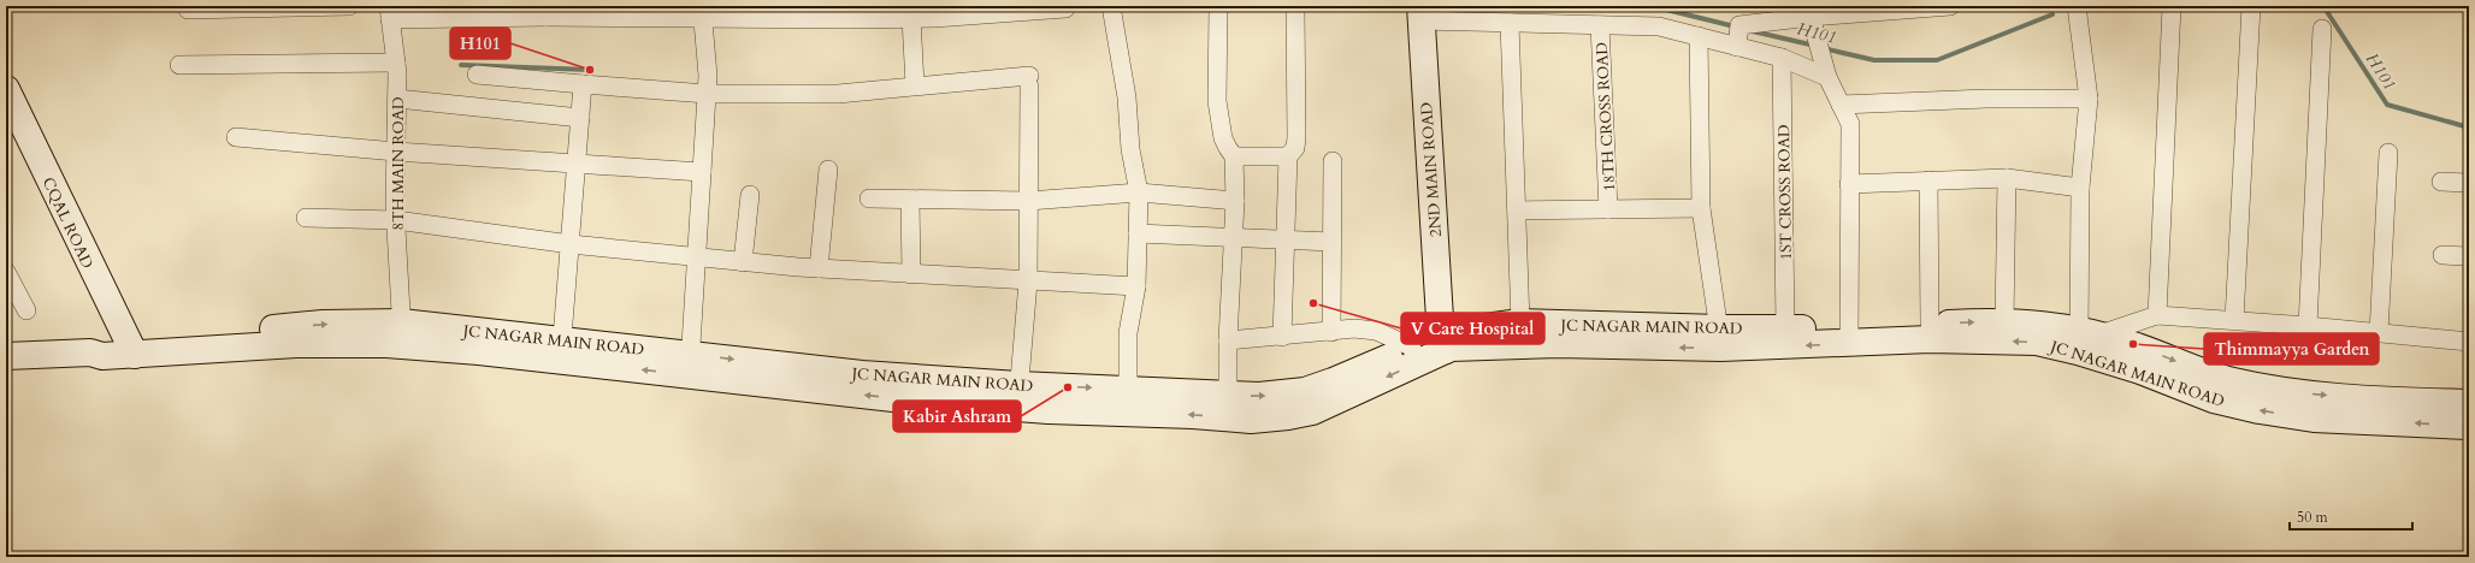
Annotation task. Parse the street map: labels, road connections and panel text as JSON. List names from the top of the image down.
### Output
{
  "streets": {
    "main road": ["2ND MAIN ROAD", "CQAL ROAD", "JC NAGAR MAIN ROAD"],
    "street": ["18TH CROSS ROAD", "8TH MAIN ROAD", "1ST CROSS ROAD"]
  },
  "crossings": [
    ["8TH MAIN ROAD", "JC NAGAR MAIN ROAD"],
    ["2ND MAIN ROAD", "JC NAGAR MAIN ROAD"],
    ["1ST CROSS ROAD", "JC NAGAR MAIN ROAD"],
    ["CQAL ROAD", "JC NAGAR MAIN ROAD"]
  ],
  "water": ["H101"],
  "places": [
    "H101",
    "V Care Hospital",
    "Thimmayya Garden",
    "Kabir Ashram"
  ],
  "scale_bar": "50 m"
}
